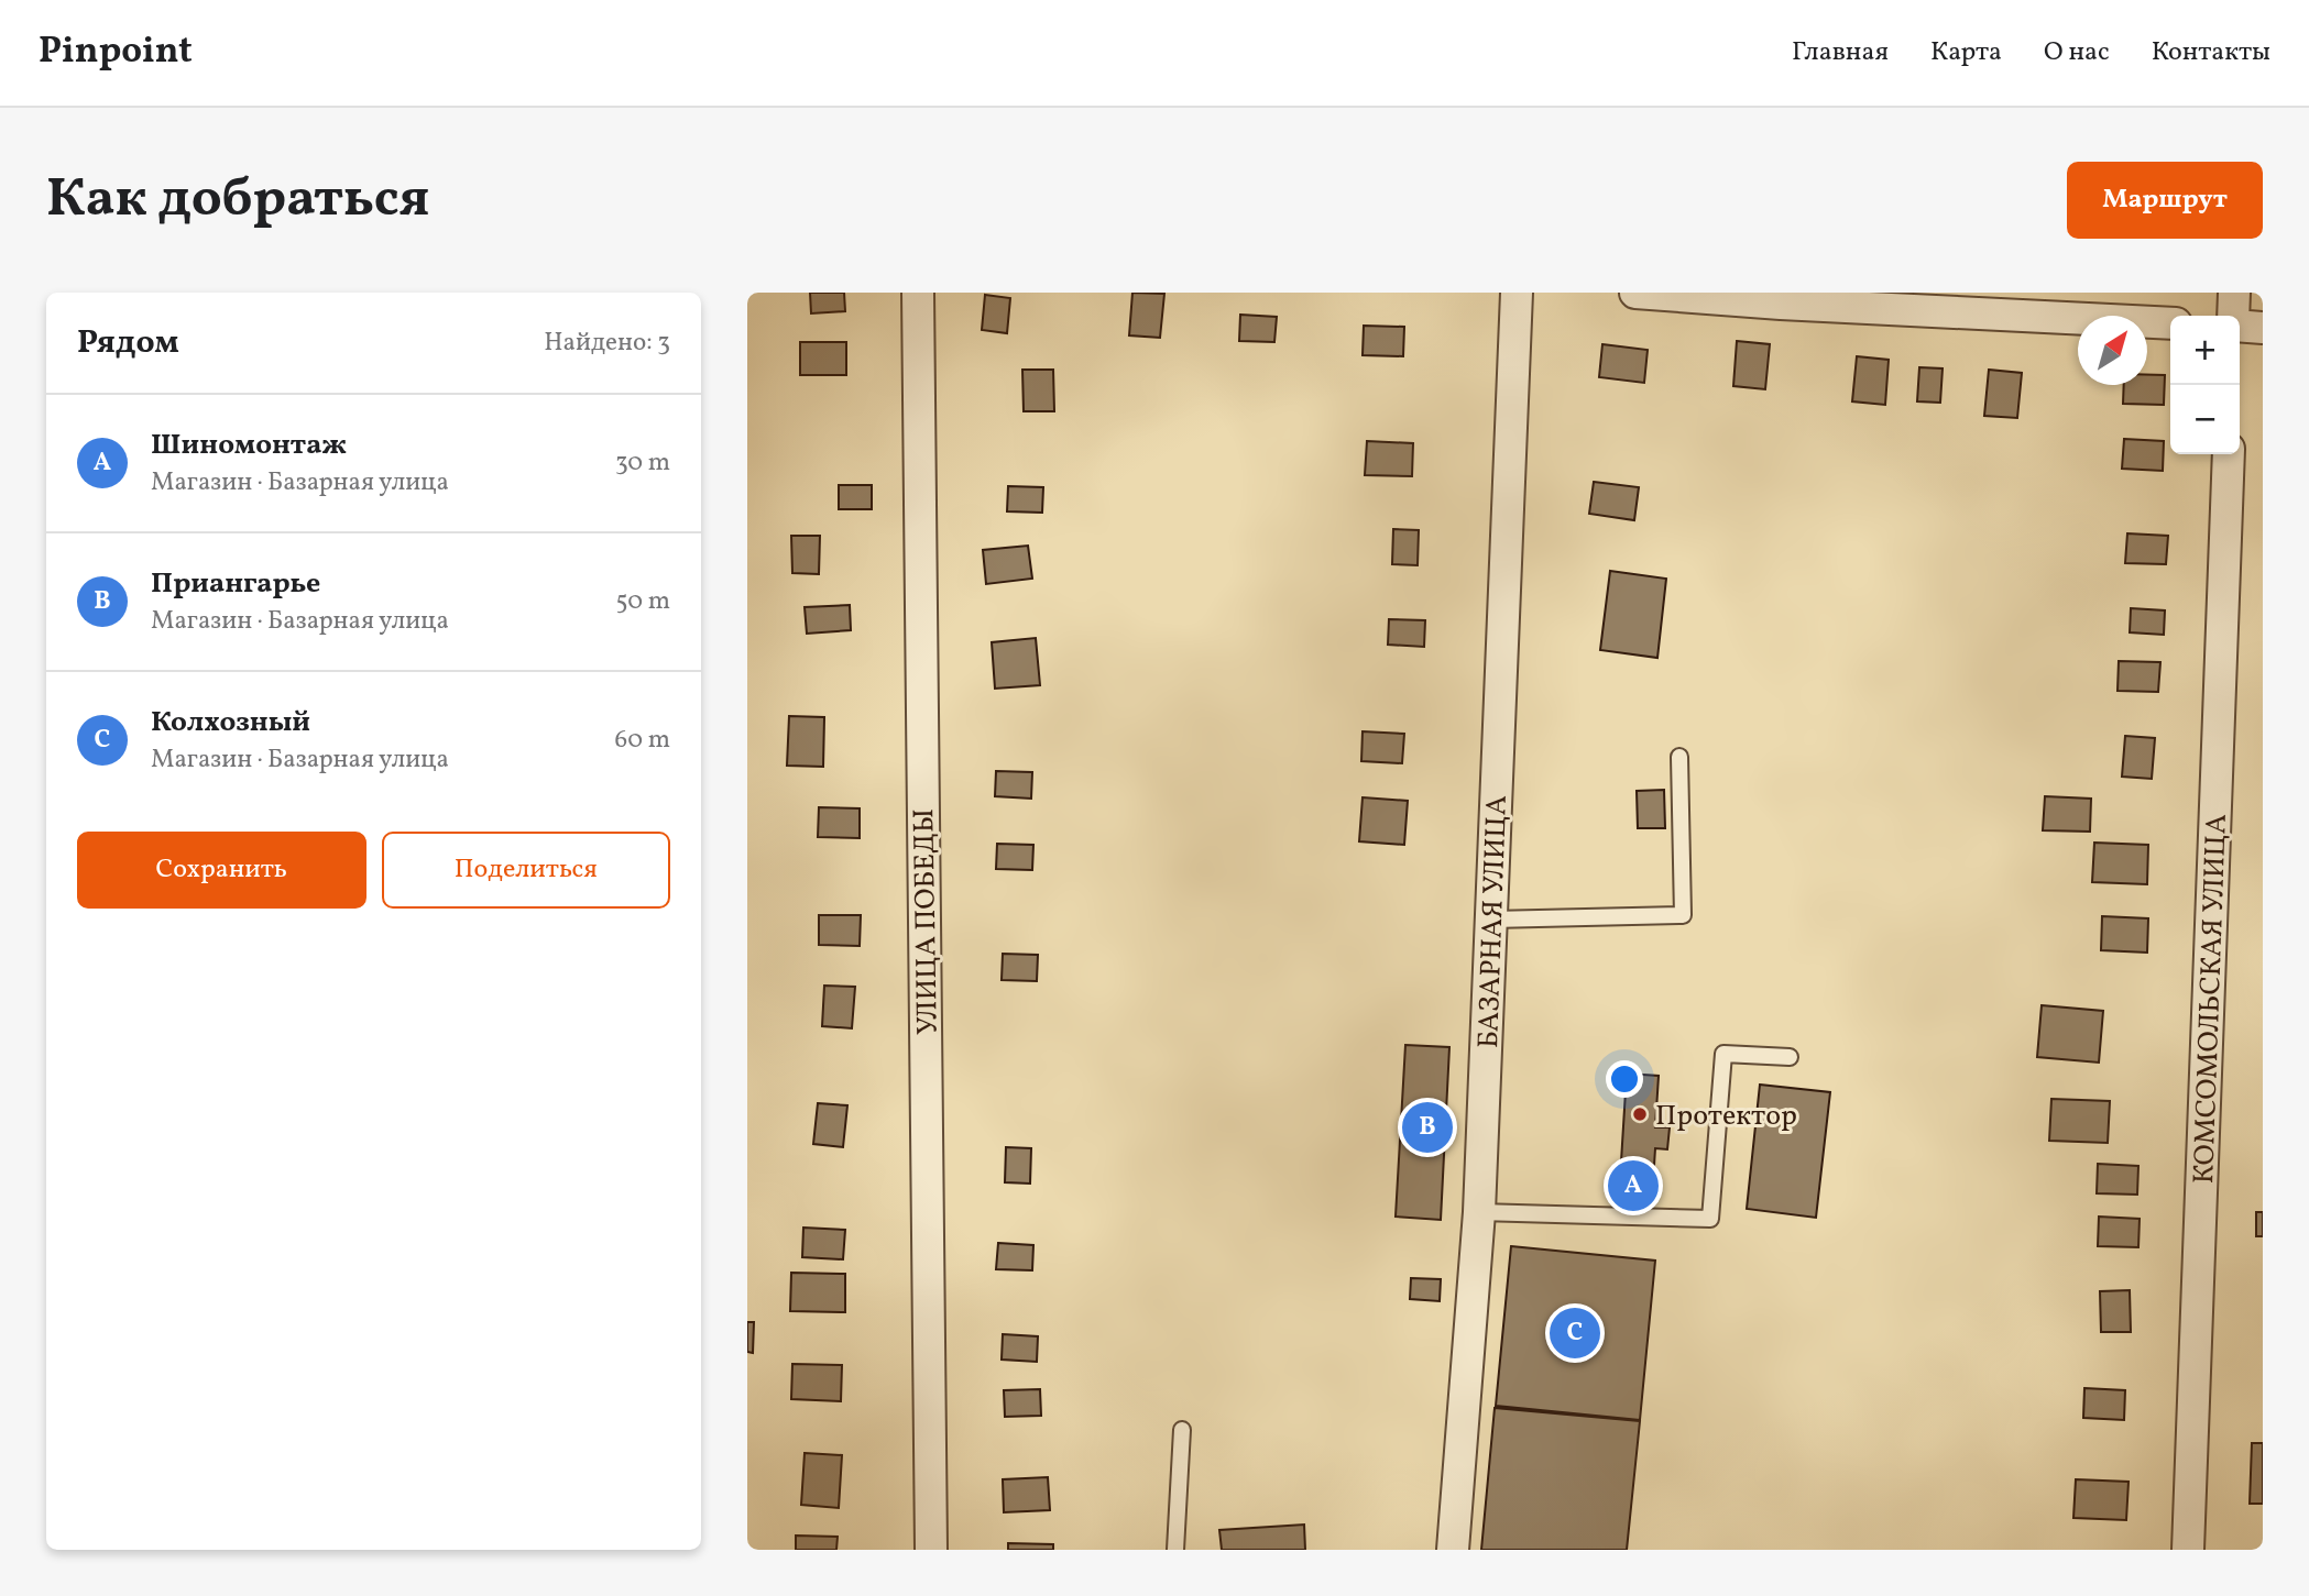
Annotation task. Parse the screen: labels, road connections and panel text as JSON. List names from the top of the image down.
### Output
{
  "streets": {
    "street": ["УЛИЦА ПОБЕДЫ", "БАЗАРНАЯ УЛИЦА", "КОМСОМОЛЬСКАЯ УЛИЦА"]
  },
  "places": ["Протектор"],
  "north": "top right",
  "page": {
    "header": "Pinpoint",
    "nav": [
      "Главная",
      "Карта",
      "О нас",
      "Контакты"
    ],
    "buttons": [
      "Маршрут",
      ["Сохранить", "Поделиться"]
    ],
    "title": "Как добраться",
    "heading": ["Рядом", "Найдено: 3"],
    "map_buttons": ["+", "−"],
    "list": [
      {
        "mark": "A",
        "name": "Шиномонтаж",
        "note": "Магазин · Базарная улица",
        "value": "30 m"
      },
      {
        "mark": "B",
        "name": "Приангарье",
        "note": "Магазин · Базарная улица",
        "value": "50 m"
      },
      {
        "mark": "C",
        "name": "Колхозный",
        "note": "Магазин · Базарная улица",
        "value": "60 m"
      }
    ],
    "pins": ["B", "A", "C"]
  }
}
